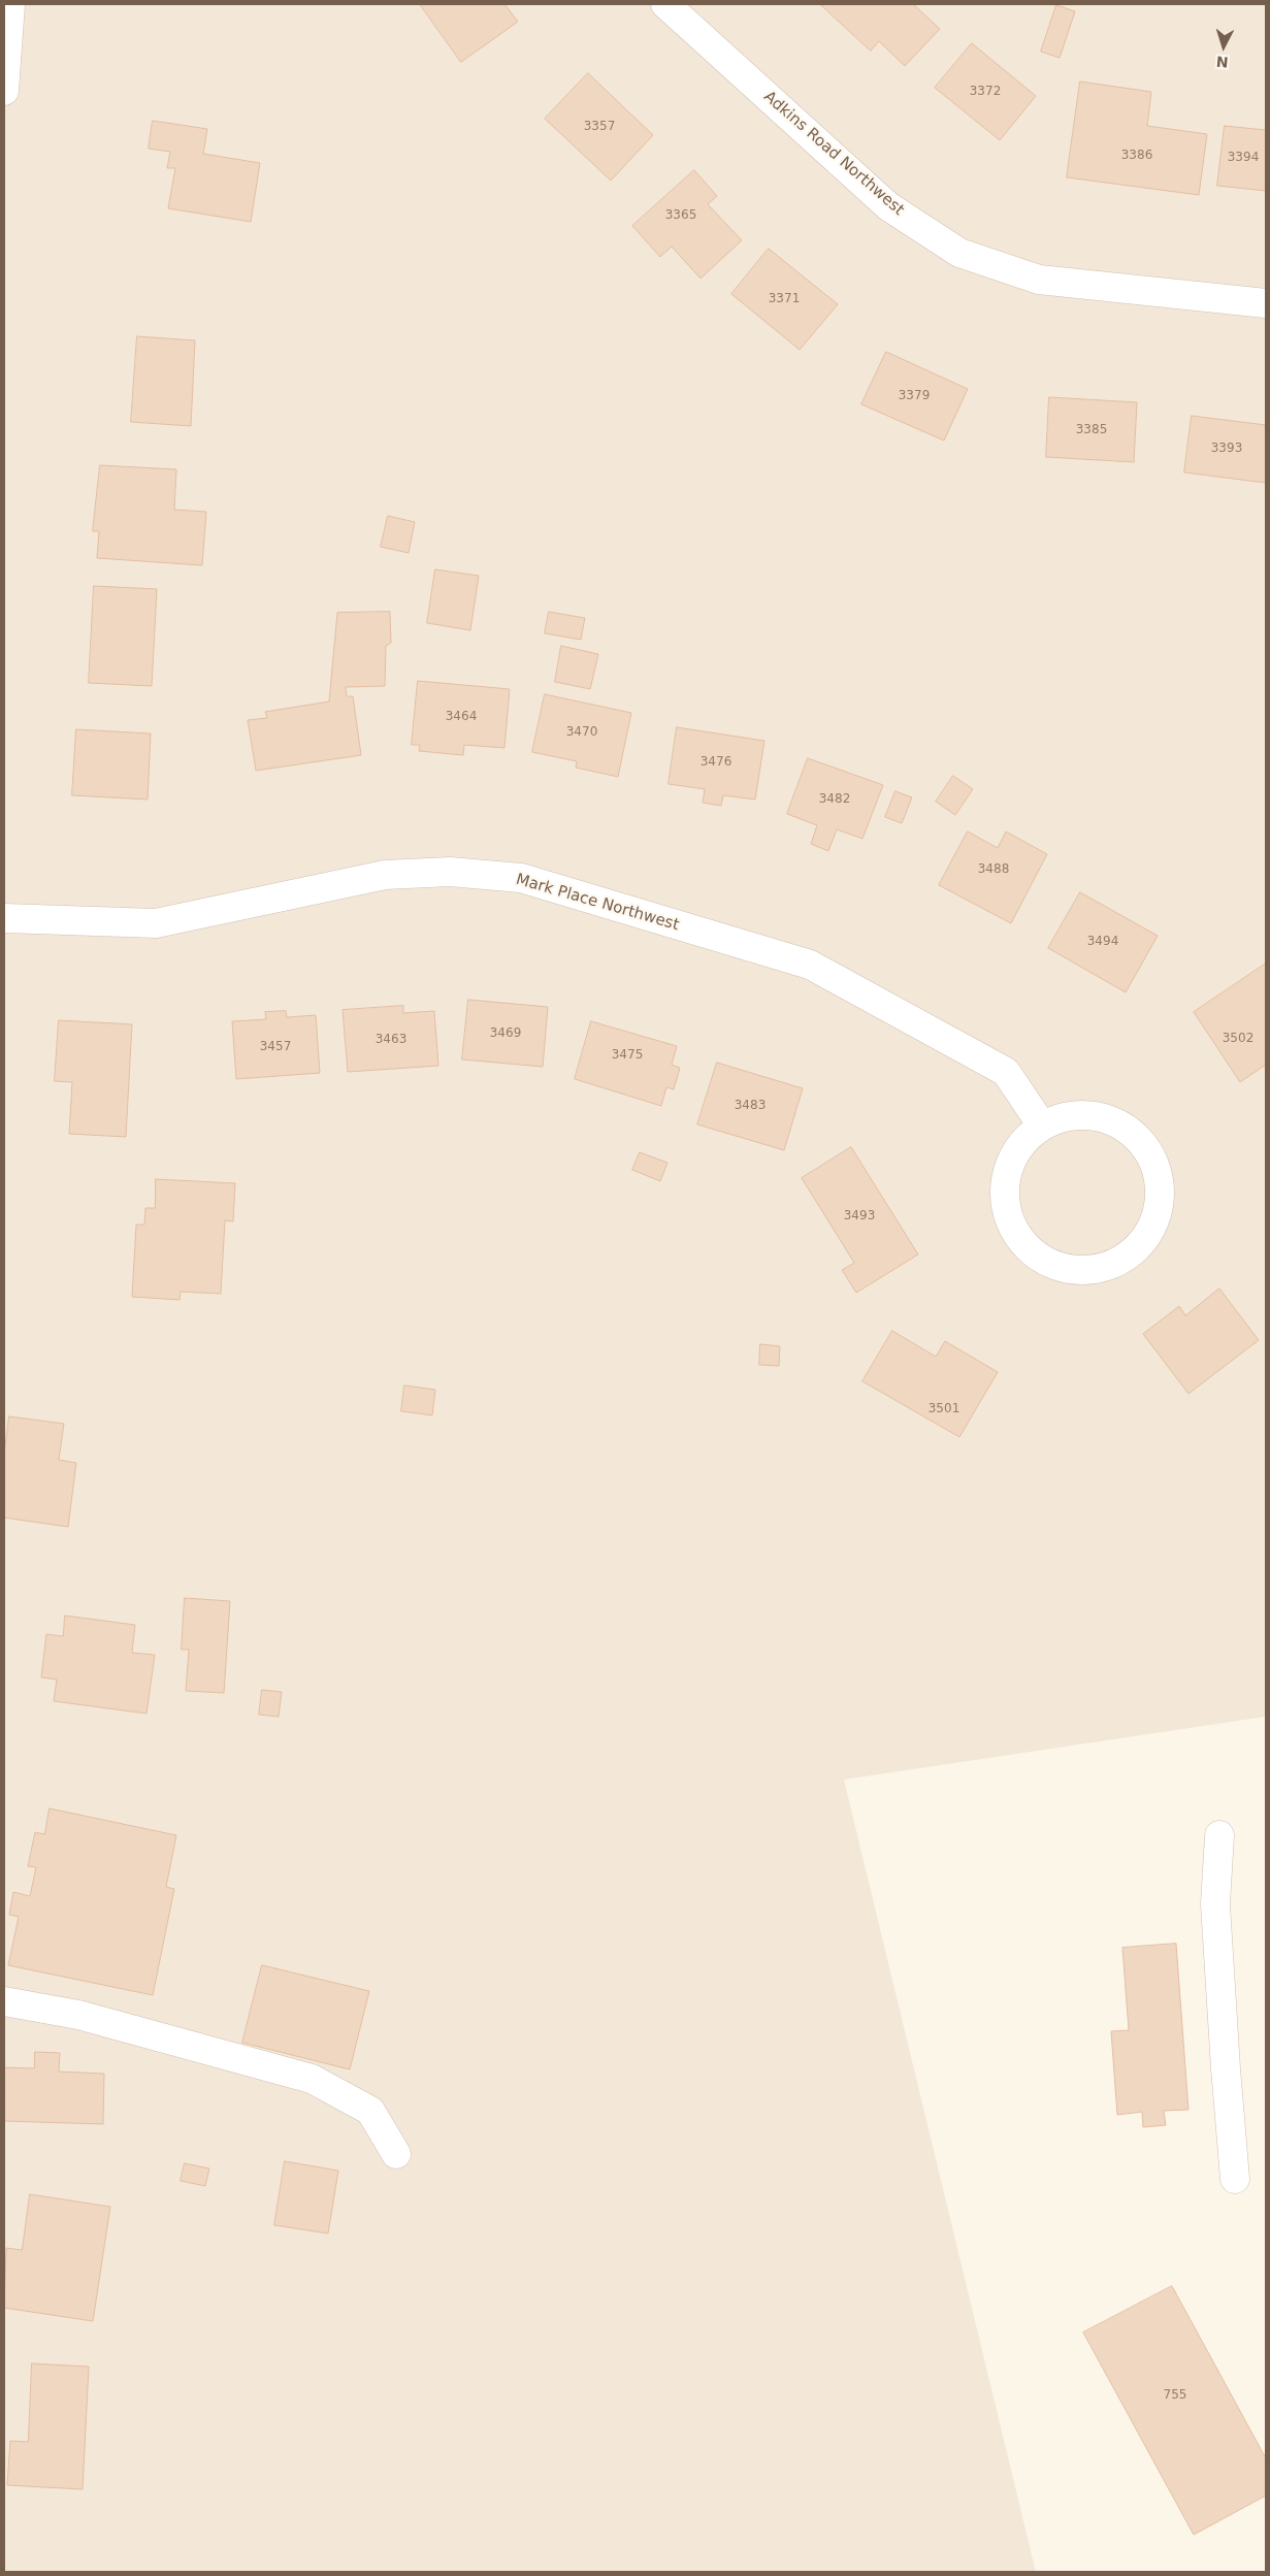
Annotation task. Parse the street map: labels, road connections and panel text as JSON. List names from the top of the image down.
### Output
{
  "streets": {
    "street": ["Adkins Road Northwest", "Mark Place Northwest"]
  },
  "house_numbers": [
    "3372",
    "3357",
    "3386",
    "3394",
    "3365",
    "3371",
    "3379",
    "3385",
    "3393",
    "3464",
    "3470",
    "3476",
    "3482",
    "3488",
    "3494",
    "3469",
    "3502",
    "3463",
    "3457",
    "3475",
    "3483",
    "3493",
    "3501",
    "755"
  ],
  "north": "bottom"
}
